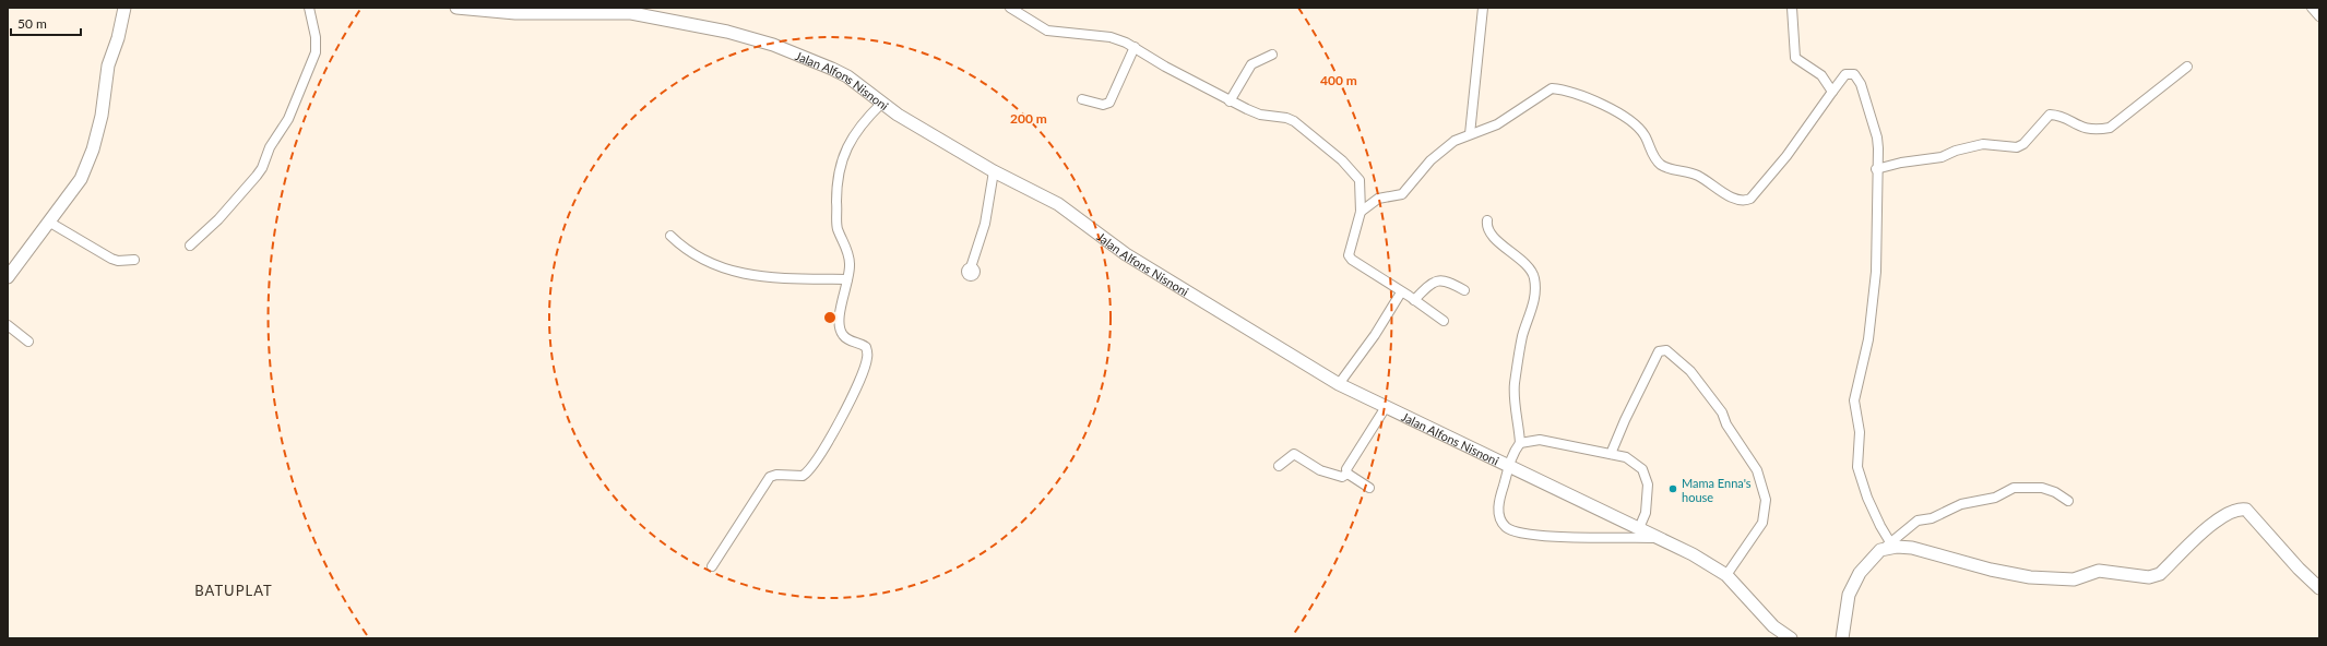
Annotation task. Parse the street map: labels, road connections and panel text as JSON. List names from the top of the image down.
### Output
{
  "streets": {
    "main road": ["Jalan Alfons Nisnoni"]
  },
  "districts": ["BATUPLAT"],
  "places": ["Mama Enna's house"],
  "scale_bar": "50 m",
  "rings": ["400 m", "200 m"]
}
